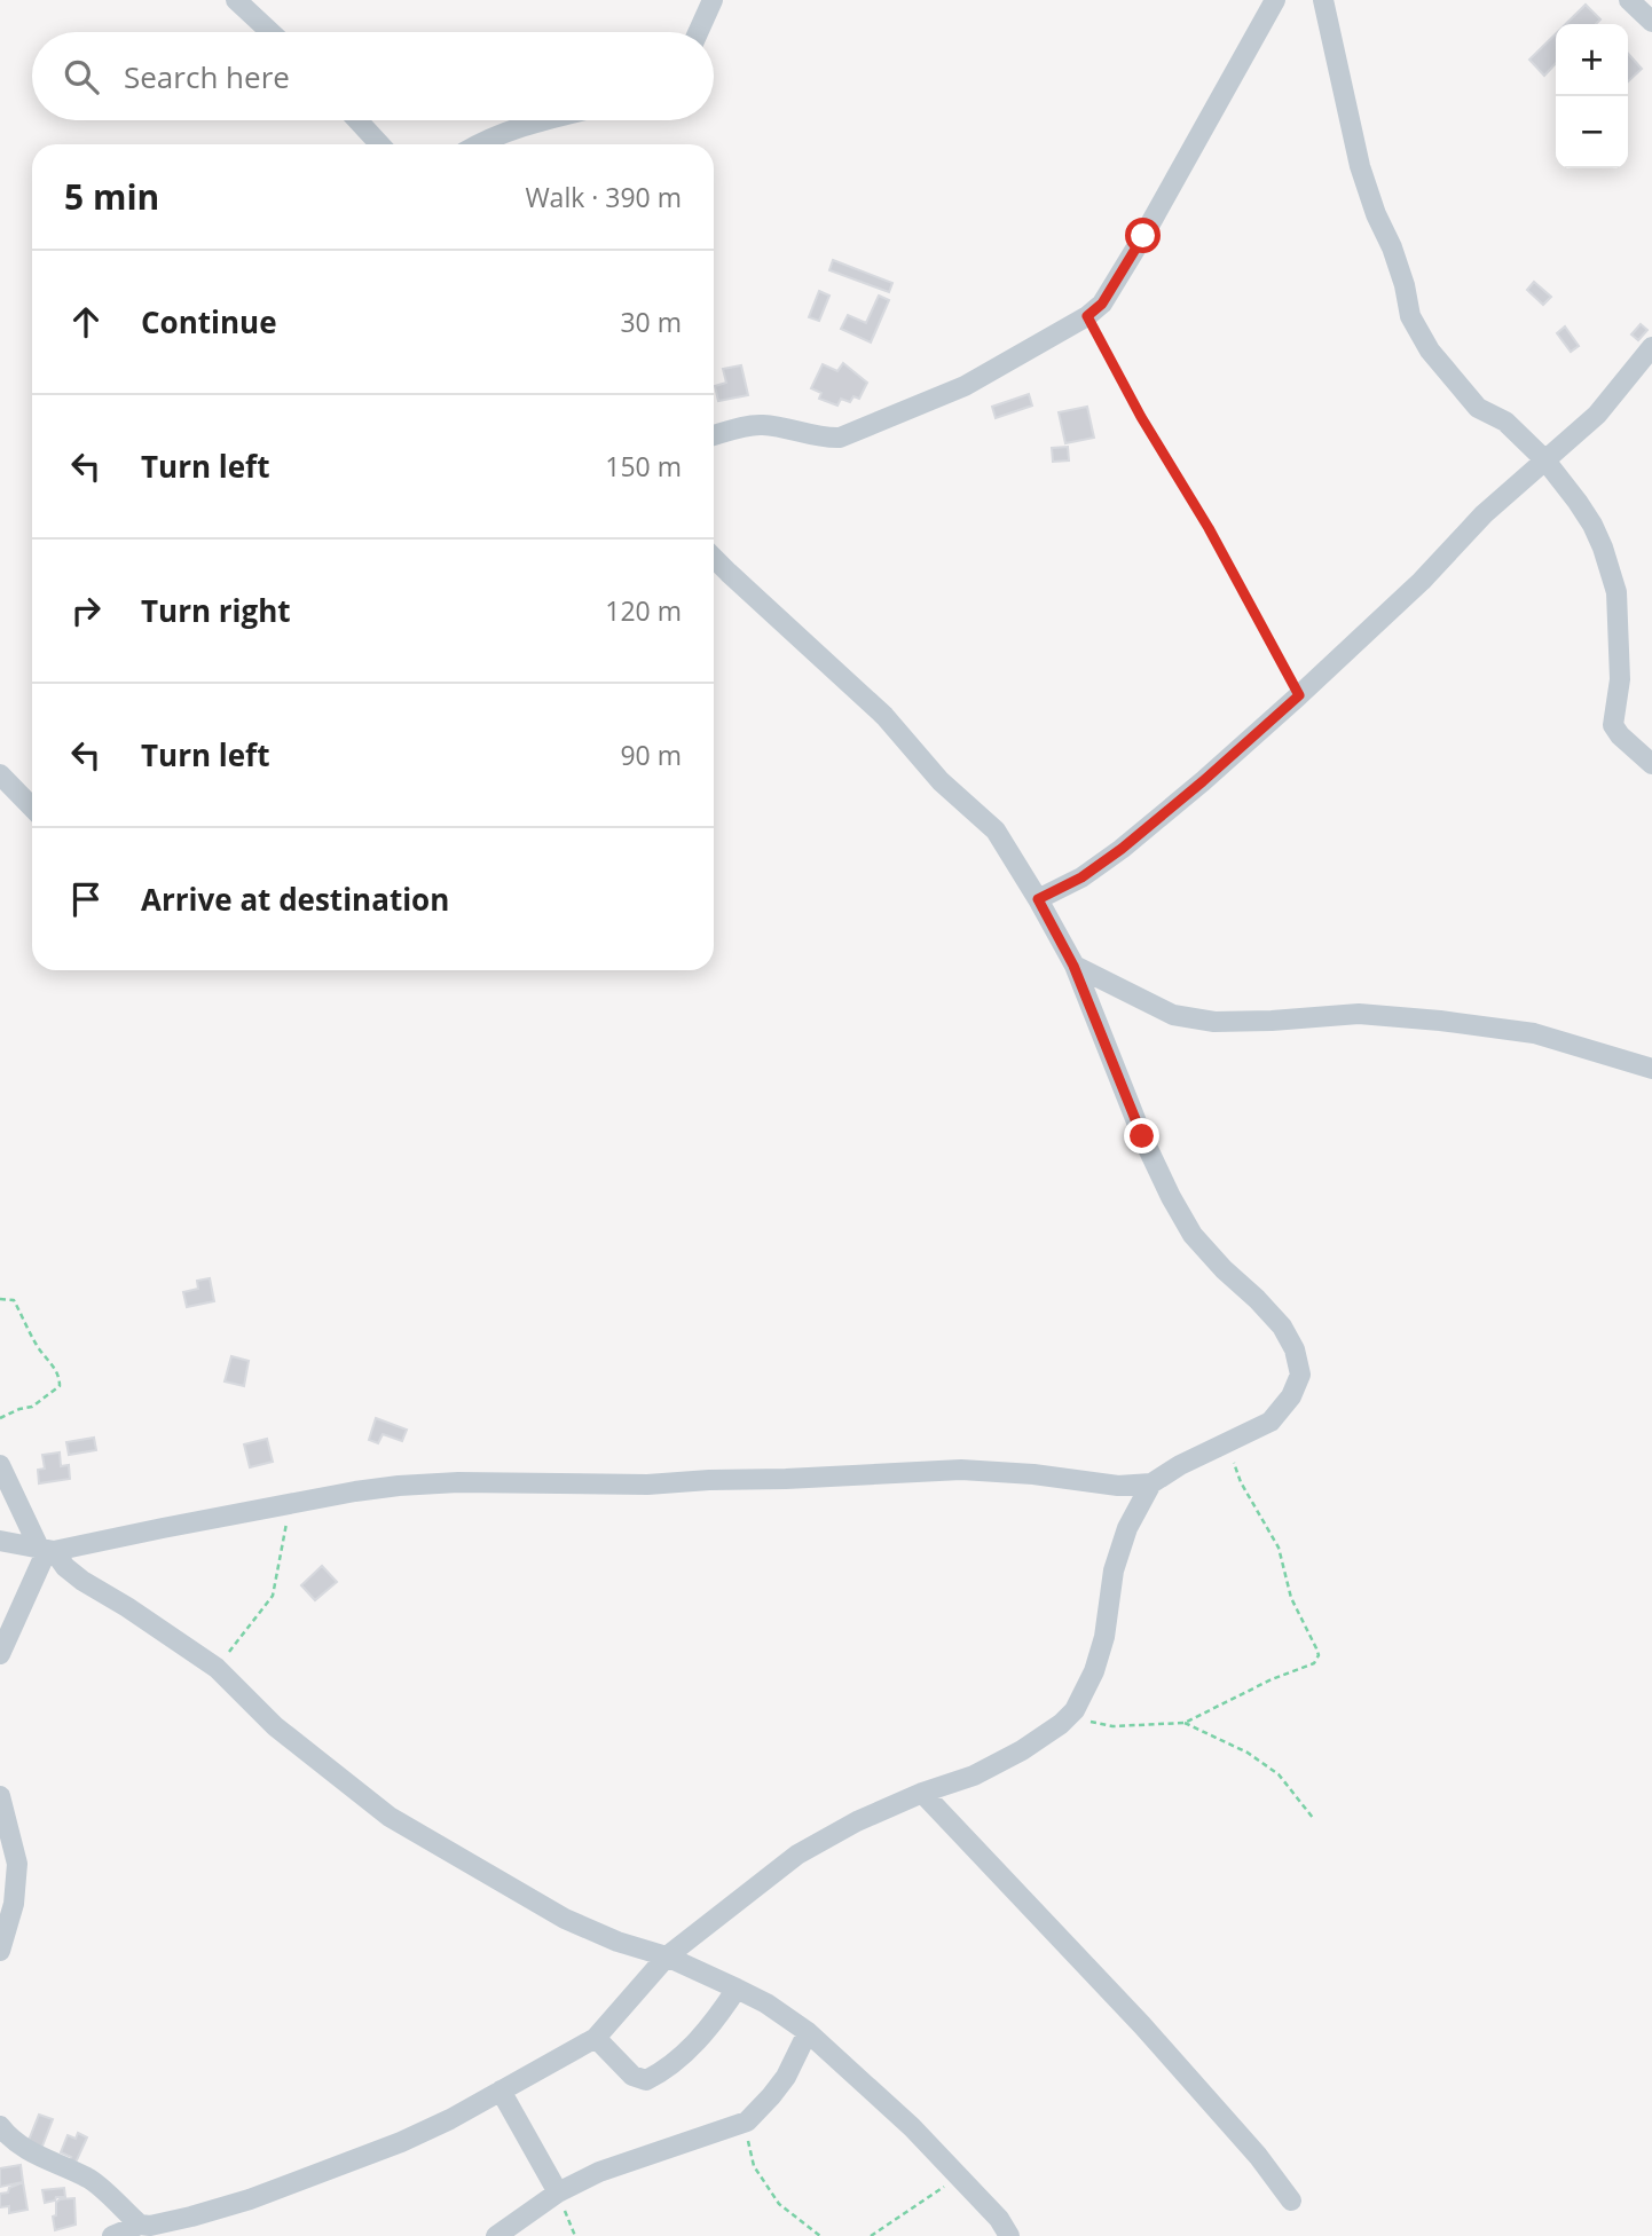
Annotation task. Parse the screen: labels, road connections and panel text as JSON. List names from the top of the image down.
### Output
{
  "page": {
    "map_buttons": ["+", "−"],
    "search": "Search here",
    "heading": ["5 min", "Walk · 390 m"],
    "list": [
      ["Continue", "30 m"],
      ["Turn left", "150 m"],
      ["Turn right", "120 m"],
      ["Turn left", "90 m"],
      "Arrive at destination"
    ]
  }
}
